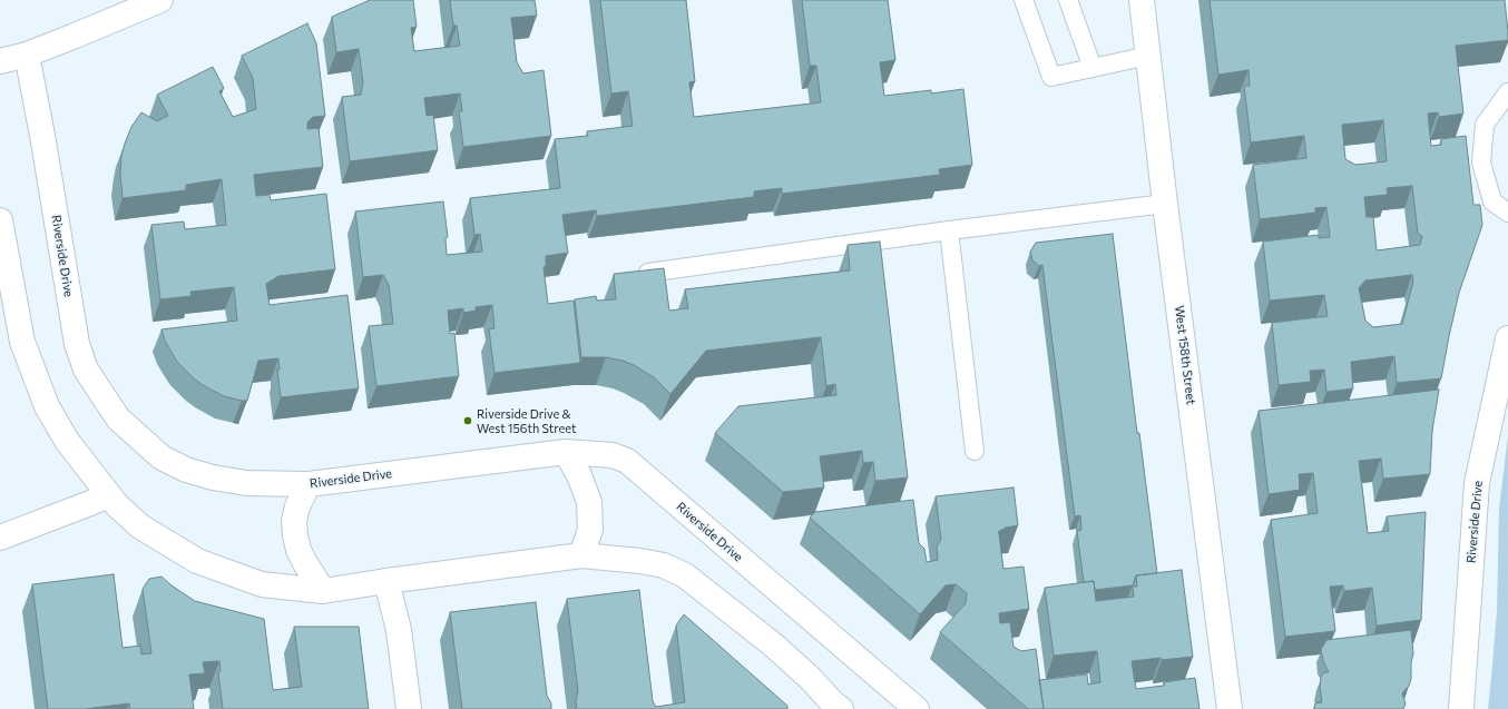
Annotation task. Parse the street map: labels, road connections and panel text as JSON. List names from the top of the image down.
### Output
{
  "streets": {
    "main road": ["Riverside Drive", "West 158th Street"]
  },
  "places": ["Riverside Drive & West 156th Street"]
}
